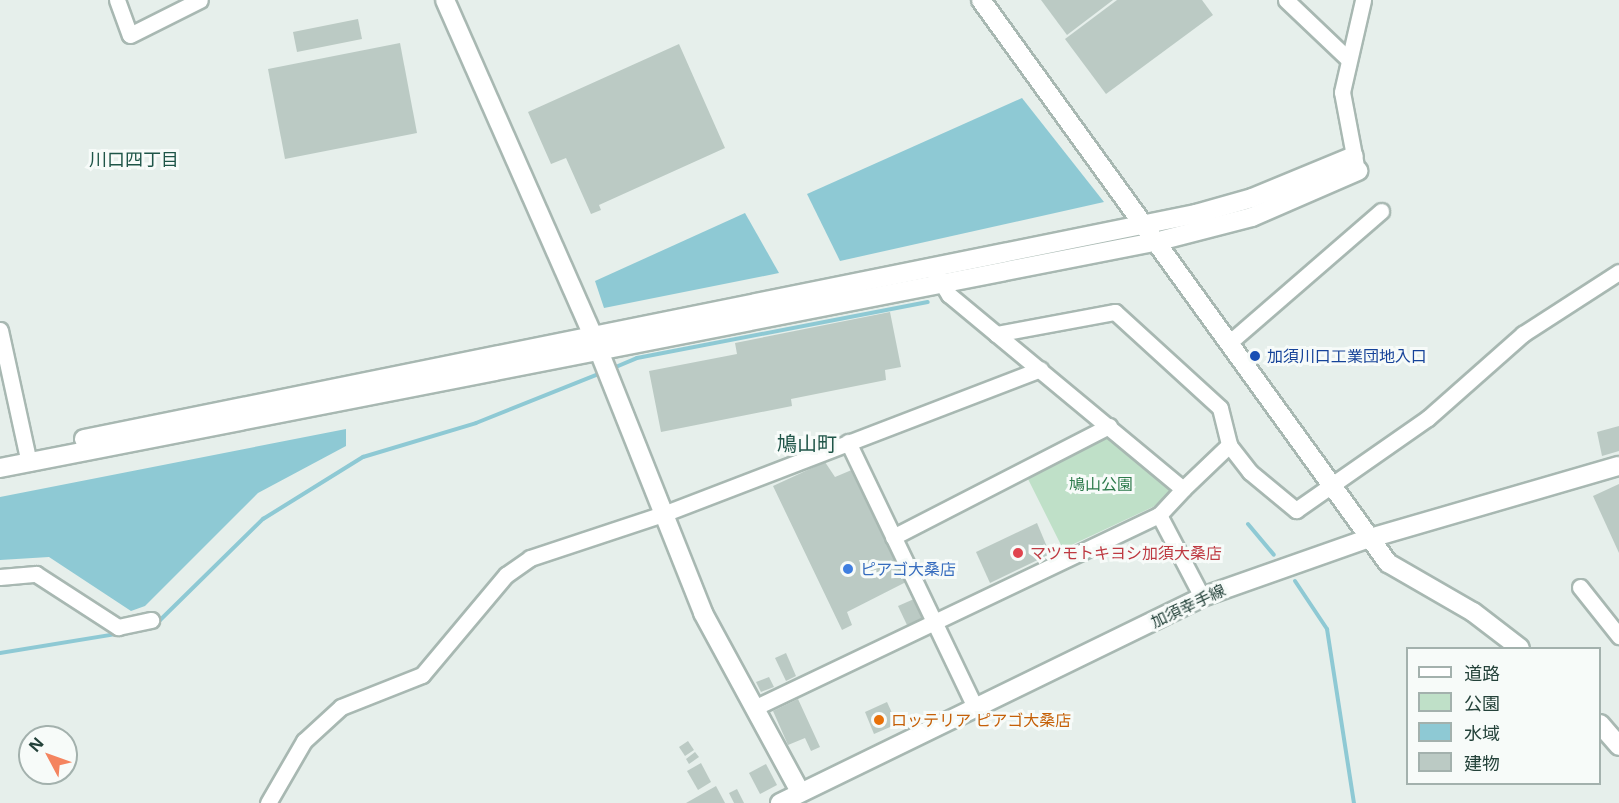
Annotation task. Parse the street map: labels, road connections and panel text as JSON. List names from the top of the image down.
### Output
{
  "streets": {
    "street": ["加須幸手線"]
  },
  "districts": ["川口四丁目", "鳩山町"],
  "parks": ["鳩山公園"],
  "places": [
    "加須川口工業団地入口",
    "マツモトキヨシ加須大桑店",
    "ピアゴ大桑店",
    "ロッテリア ピアゴ大桑店"
  ],
  "legend": [
    "道路",
    "公園",
    "水域",
    "建物"
  ],
  "north": "top left"
}
